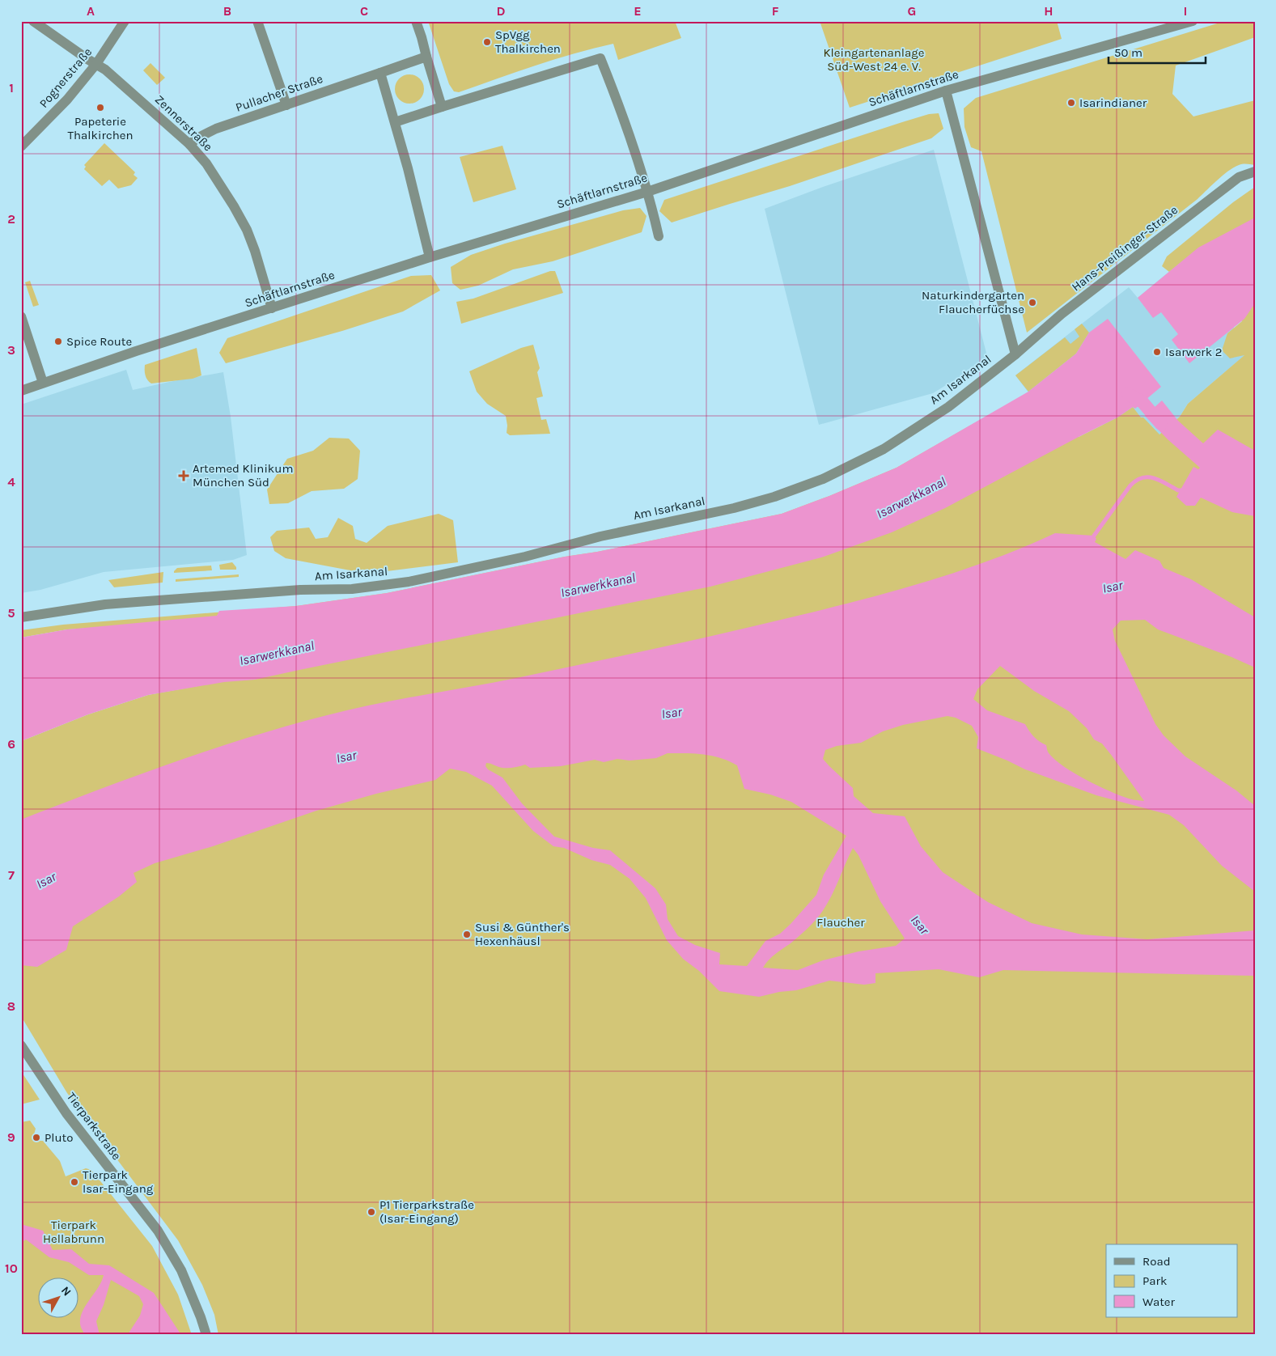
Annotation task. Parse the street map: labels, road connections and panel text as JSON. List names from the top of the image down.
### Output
{
  "streets": {
    "street": [
      "Pognerstraße",
      "Schäftlarnstraße",
      "Pullacher Straße",
      "Zennerstraße",
      "Hans-Preißinger-Straße",
      "Am Isarkanal",
      "Tierparkstraße"
    ]
  },
  "crossings": [
    ["Pognerstraße", "Zennerstraße"],
    ["Schäftlarnstraße", "Zennerstraße"],
    ["Pullacher Straße", "Zennerstraße"],
    ["Hans-Preißinger-Straße", "Am Isarkanal"]
  ],
  "water": ["Isarwerkkanal", "Isar"],
  "parks": ["Kleingartenanlage Süd-West 24 e. V.", "Flaucher", "Tierpark Hellabrunn"],
  "places": {
    "other": [
      "SpVgg Thalkirchen",
      "Isarindianer",
      "Papeterie Thalkirchen",
      "Naturkindergarten Flaucherfüchse",
      "Spice Route",
      "Isarwerk 2",
      "Susi & Günther's Hexenhäusl",
      "Pluto",
      "Tierpark Isar-Eingang",
      "P1 Tierparkstraße (Isar-Eingang)"
    ],
    "health": ["Artemed Klinikum München Süd"]
  },
  "legend": ["Road", "Park", "Water"],
  "scale_bar": "50 m",
  "north": "top right",
  "grid": {
    "columns": [
      "A",
      "B",
      "C",
      "D",
      "E",
      "F",
      "G",
      "H",
      "I"
    ],
    "rows": [
      "1",
      "2",
      "3",
      "4",
      "5",
      "6",
      "7",
      "8",
      "9",
      "10"
    ]
  }
}
